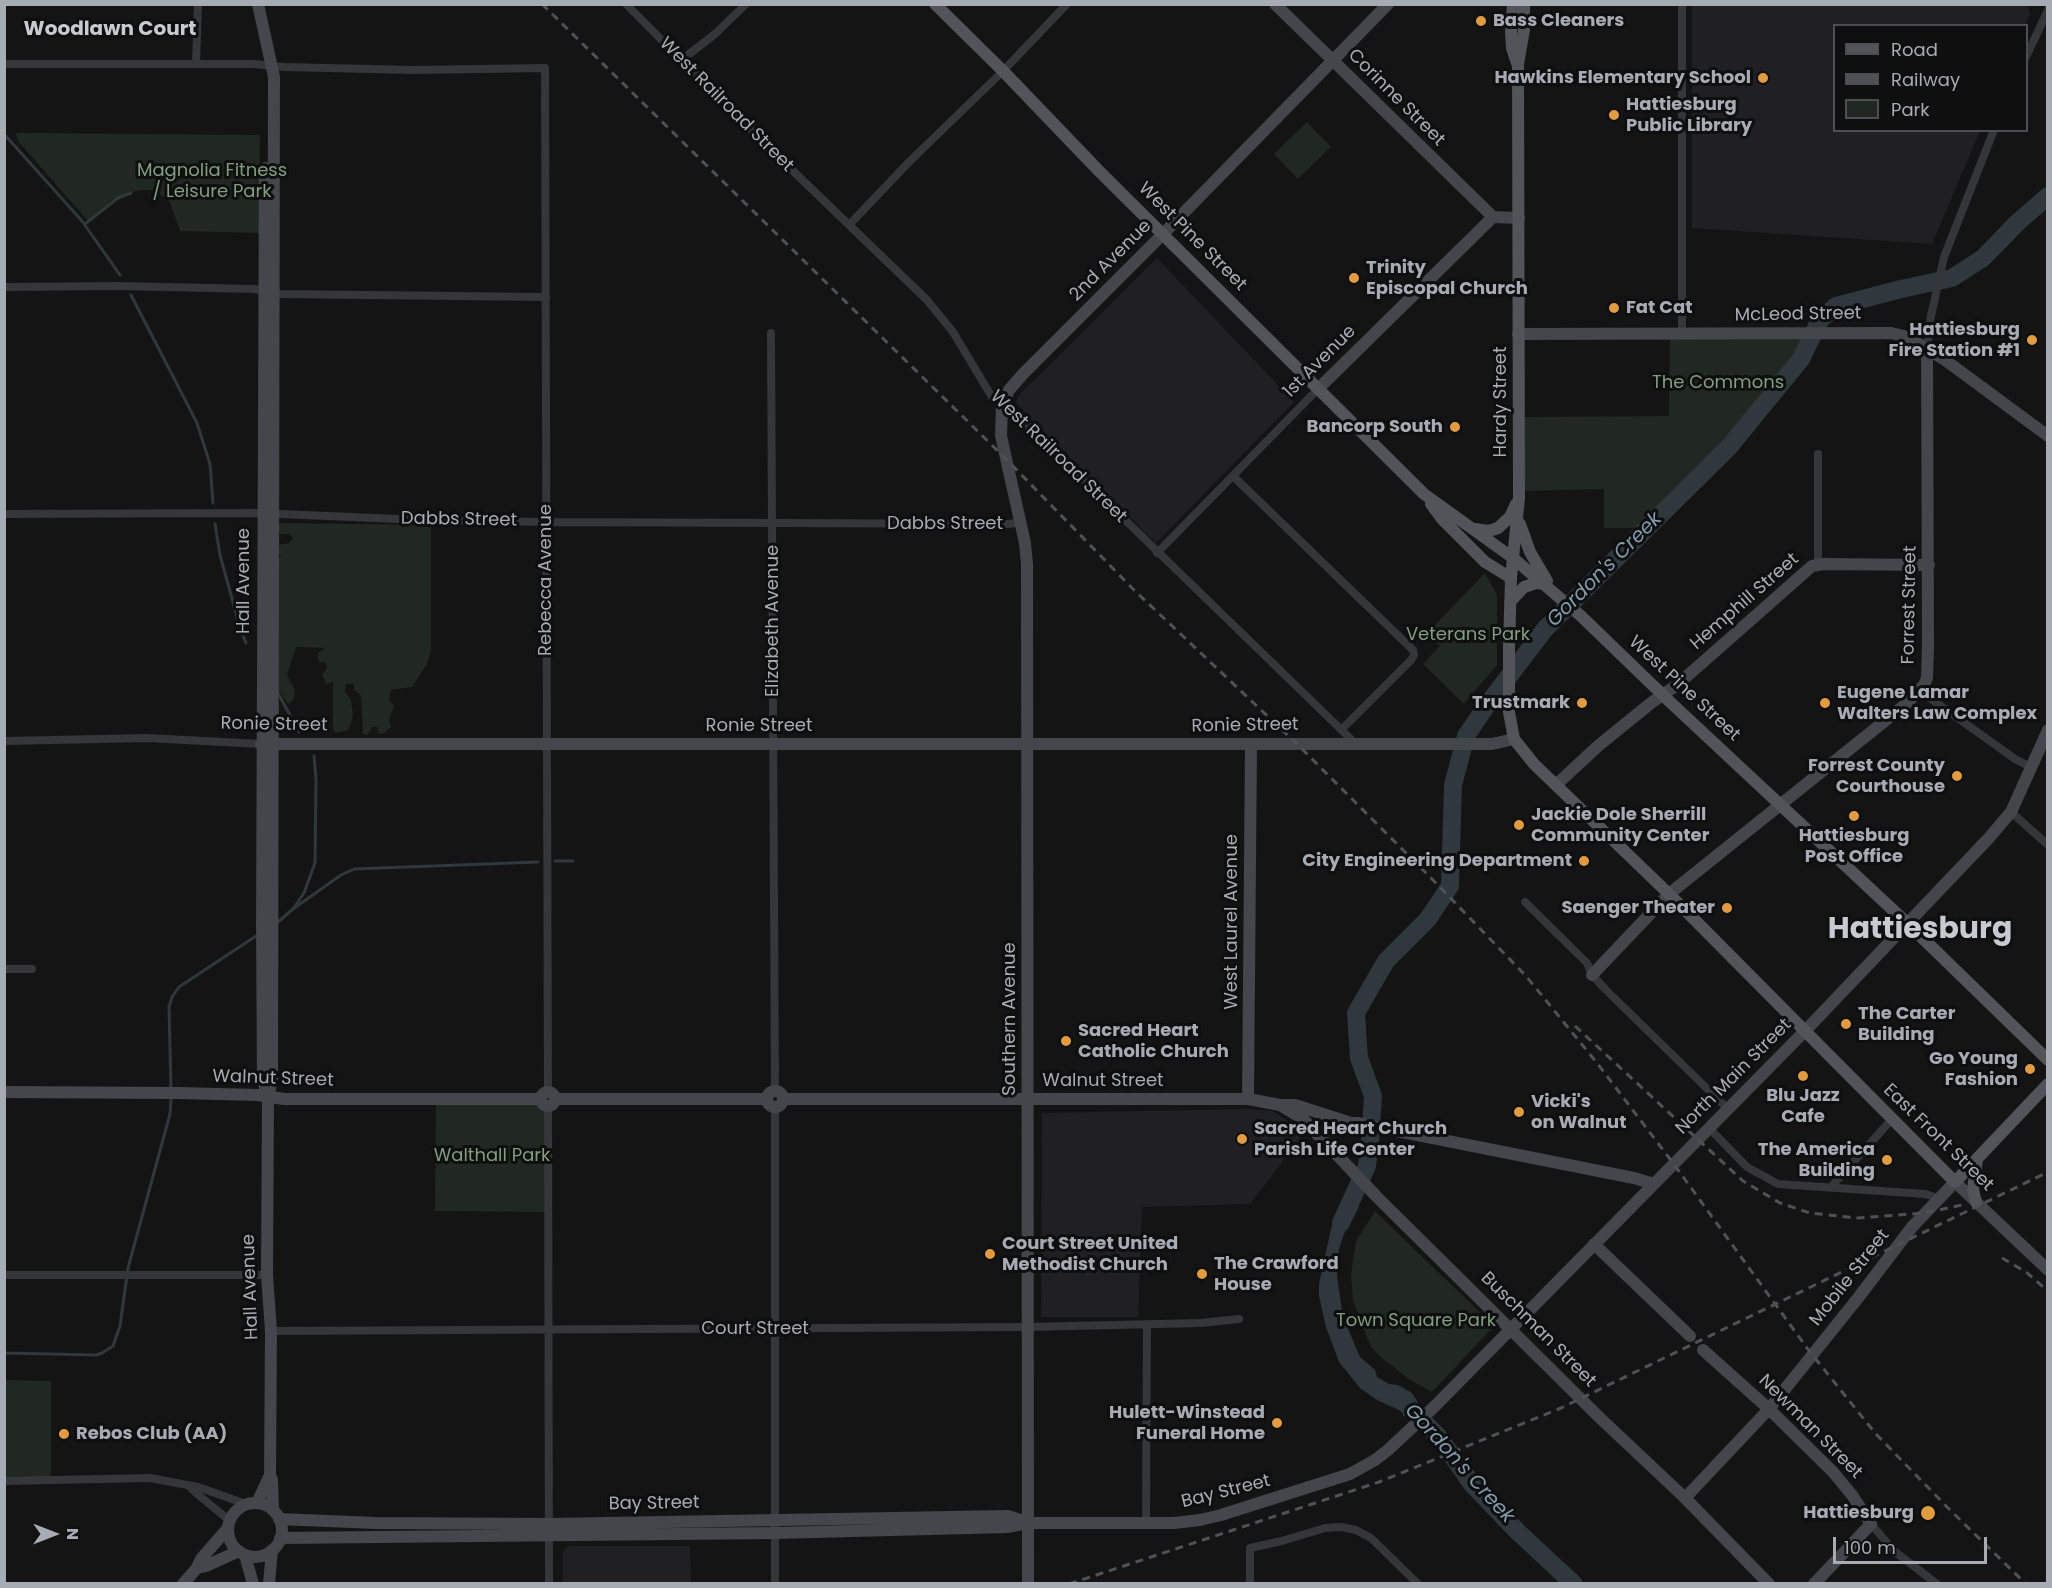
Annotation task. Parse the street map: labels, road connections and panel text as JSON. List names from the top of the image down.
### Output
{
  "streets": {
    "main road": [
      "West Pine Street",
      "Hardy Street",
      "East Front Street",
      "Mobile Street"
    ],
    "street": [
      "Corinne Street",
      "West Railroad Street",
      "2nd Avenue",
      "McLeod Street",
      "1st Avenue",
      "Dabbs Street",
      "Rebecca Avenue",
      "Hall Avenue",
      "Hemphill Street",
      "Forrest Street",
      "Elizabeth Avenue",
      "Ronie Street",
      "West Laurel Avenue",
      "Southern Avenue",
      "North Main Street",
      "Walnut Street",
      "Court Street",
      "Buschman Street",
      "Newman Street",
      "Bay Street"
    ]
  },
  "crossings": [
    ["Corinne Street", "2nd Avenue"],
    ["Corinne Street", "1st Avenue"],
    ["West Railroad Street", "2nd Avenue"],
    ["West Railroad Street", "1st Avenue"],
    ["West Railroad Street", "Ronie Street"],
    ["West Pine Street", "2nd Avenue"],
    ["West Pine Street", "1st Avenue"],
    ["West Pine Street", "Hardy Street"],
    ["West Pine Street", "Hemphill Street"],
    ["West Pine Street", "Forrest Street"],
    ["West Pine Street", "North Main Street"],
    ["2nd Avenue", "Southern Avenue"],
    ["McLeod Street", "Hardy Street"],
    ["McLeod Street", "Forrest Street"],
    ["Hardy Street", "Ronie Street"],
    ["Hardy Street", "East Front Street"],
    ["Dabbs Street", "Rebecca Avenue"],
    ["Dabbs Street", "Hall Avenue"],
    ["Dabbs Street", "Elizabeth Avenue"],
    ["Dabbs Street", "Southern Avenue"],
    ["Rebecca Avenue", "Hall Avenue"],
    ["Rebecca Avenue", "Ronie Street"],
    ["Rebecca Avenue", "Walnut Street"],
    ["Rebecca Avenue", "Court Street"],
    ["Rebecca Avenue", "Bay Street"],
    ["Hall Avenue", "Ronie Street"],
    ["Hall Avenue", "Walnut Street"],
    ["Hall Avenue", "Court Street"],
    ["Hall Avenue", "Bay Street"],
    ["Hemphill Street", "East Front Street"],
    ["Forrest Street", "East Front Street"],
    ["Elizabeth Avenue", "Ronie Street"],
    ["Elizabeth Avenue", "Walnut Street"],
    ["Elizabeth Avenue", "Court Street"],
    ["Elizabeth Avenue", "Bay Street"],
    ["Ronie Street", "West Laurel Avenue"],
    ["Ronie Street", "Southern Avenue"],
    ["Ronie Street", "East Front Street"],
    ["West Laurel Avenue", "Walnut Street"],
    ["Southern Avenue", "Walnut Street"],
    ["Southern Avenue", "Court Street"],
    ["Southern Avenue", "Bay Street"],
    ["North Main Street", "Walnut Street"],
    ["North Main Street", "East Front Street"],
    ["North Main Street", "Buschman Street"],
    ["North Main Street", "Bay Street"],
    ["Walnut Street", "Buschman Street"],
    ["East Front Street", "Mobile Street"],
    ["Mobile Street", "Buschman Street"],
    ["Mobile Street", "Newman Street"]
  ],
  "districts": ["Woodlawn Court", "Hattiesburg"],
  "water": ["Gordon's Creek"],
  "parks": [
    "Magnolia Fitness / Leisure Park",
    "The Commons",
    "Veterans Park",
    "Walthall Park",
    "Town Square Park"
  ],
  "places": [
    "Bass Cleaners",
    "Hawkins Elementary School",
    "Hattiesburg Public Library",
    "Trinity Episcopal Church",
    "Fat Cat",
    "Hattiesburg Fire Station #1",
    "Bancorp South",
    "Trustmark",
    "Eugene Lamar Walters Law Complex",
    "Forrest County Courthouse",
    "Hattiesburg Post Office",
    "Jackie Dole Sherrill Community Center",
    "City Engineering Department",
    "Saenger Theater",
    "The Carter Building",
    "Sacred Heart Catholic Church",
    "Go Young Fashion",
    "Blu Jazz Cafe",
    "Vicki's on Walnut",
    "Sacred Heart Church Parish Life Center",
    "The America Building",
    "Court Street United Methodist Church",
    "The Crawford House",
    "Hulett-Winstead Funeral Home",
    "Rebos Club (AA)",
    "Hattiesburg"
  ],
  "legend": ["Road", "Railway", "Park"],
  "scale_bar": "100 m",
  "north": "right"
}
